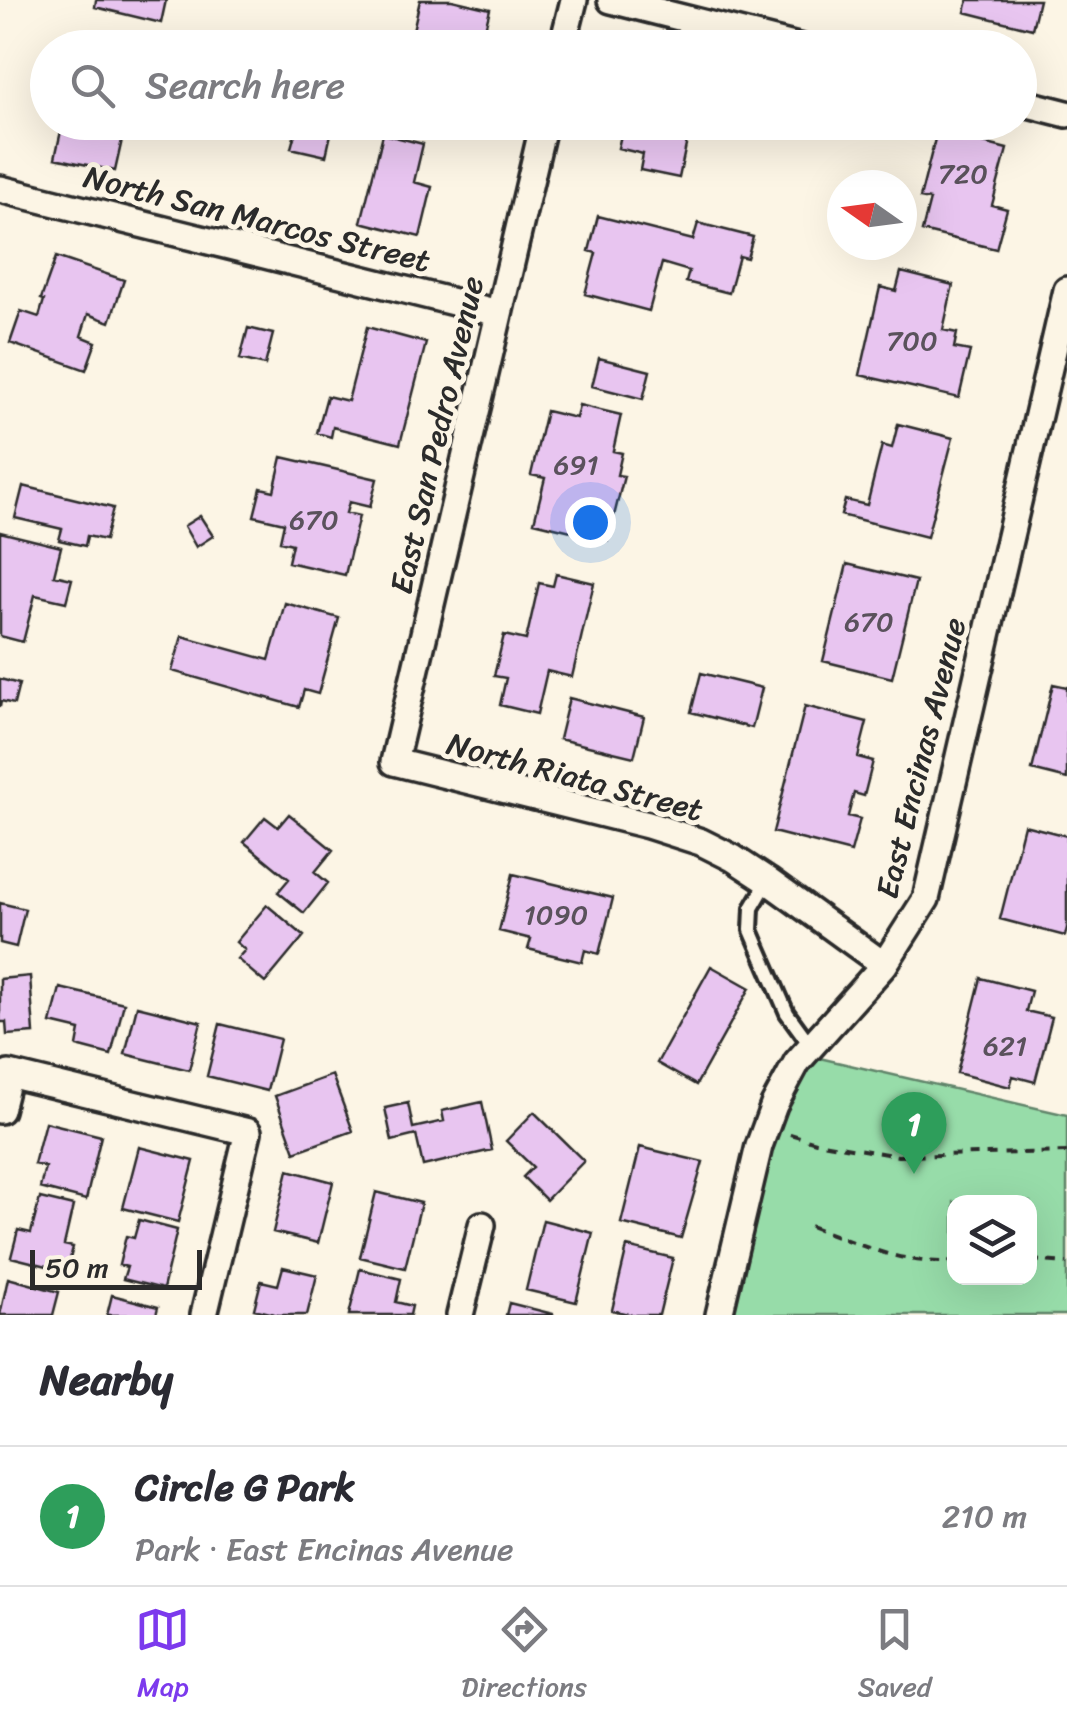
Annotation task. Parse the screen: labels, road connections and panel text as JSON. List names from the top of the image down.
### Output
{
  "streets": {
    "street": [
      "North San Marcos Street",
      "East San Pedro Avenue",
      "East Encinas Avenue",
      "North Riata Street"
    ]
  },
  "crossings": [
    ["North San Marcos Street", "East San Pedro Avenue"],
    ["East San Pedro Avenue", "North Riata Street"],
    ["East Encinas Avenue", "North Riata Street"]
  ],
  "house_numbers": [
    "720",
    "700",
    "691",
    "670",
    "670",
    "1090",
    "621"
  ],
  "scale_bar": "50 m",
  "north": "left",
  "page": {
    "search": "Search here",
    "pins": "1",
    "scale": "50 m",
    "heading": "Nearby",
    "list": [
      {
        "mark": "1",
        "name": "Circle G Park",
        "note": "Park · East Encinas Avenue",
        "value": "210 m"
      }
    ],
    "nav": ["Map", "Directions", "Saved"]
  }
}
